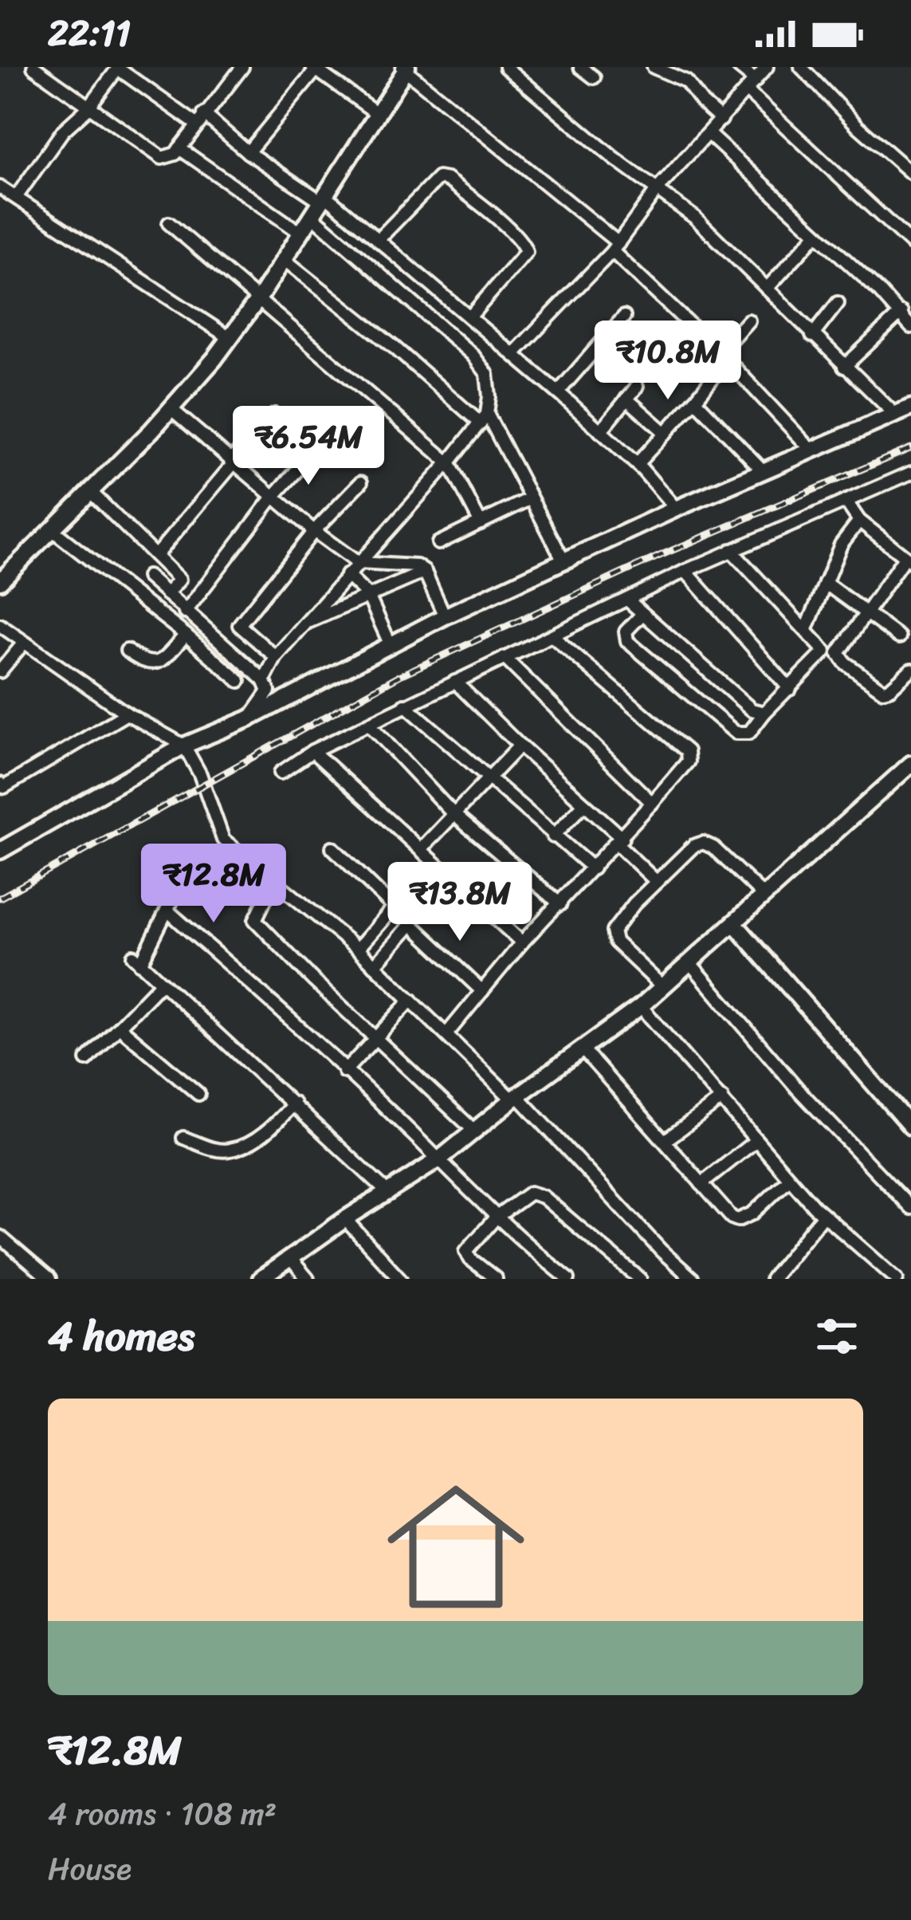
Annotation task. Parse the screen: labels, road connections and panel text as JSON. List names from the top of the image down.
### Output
{
  "page": {
    "status": "22:11",
    "price": [
      "₹10.8M",
      "₹6.54M",
      "₹12.8M",
      "₹13.8M"
    ],
    "heading": "4 homes",
    "list": [
      {
        "name": "₹12.8M",
        "note": "4 rooms · 108 m² · House"
      }
    ]
  }
}
